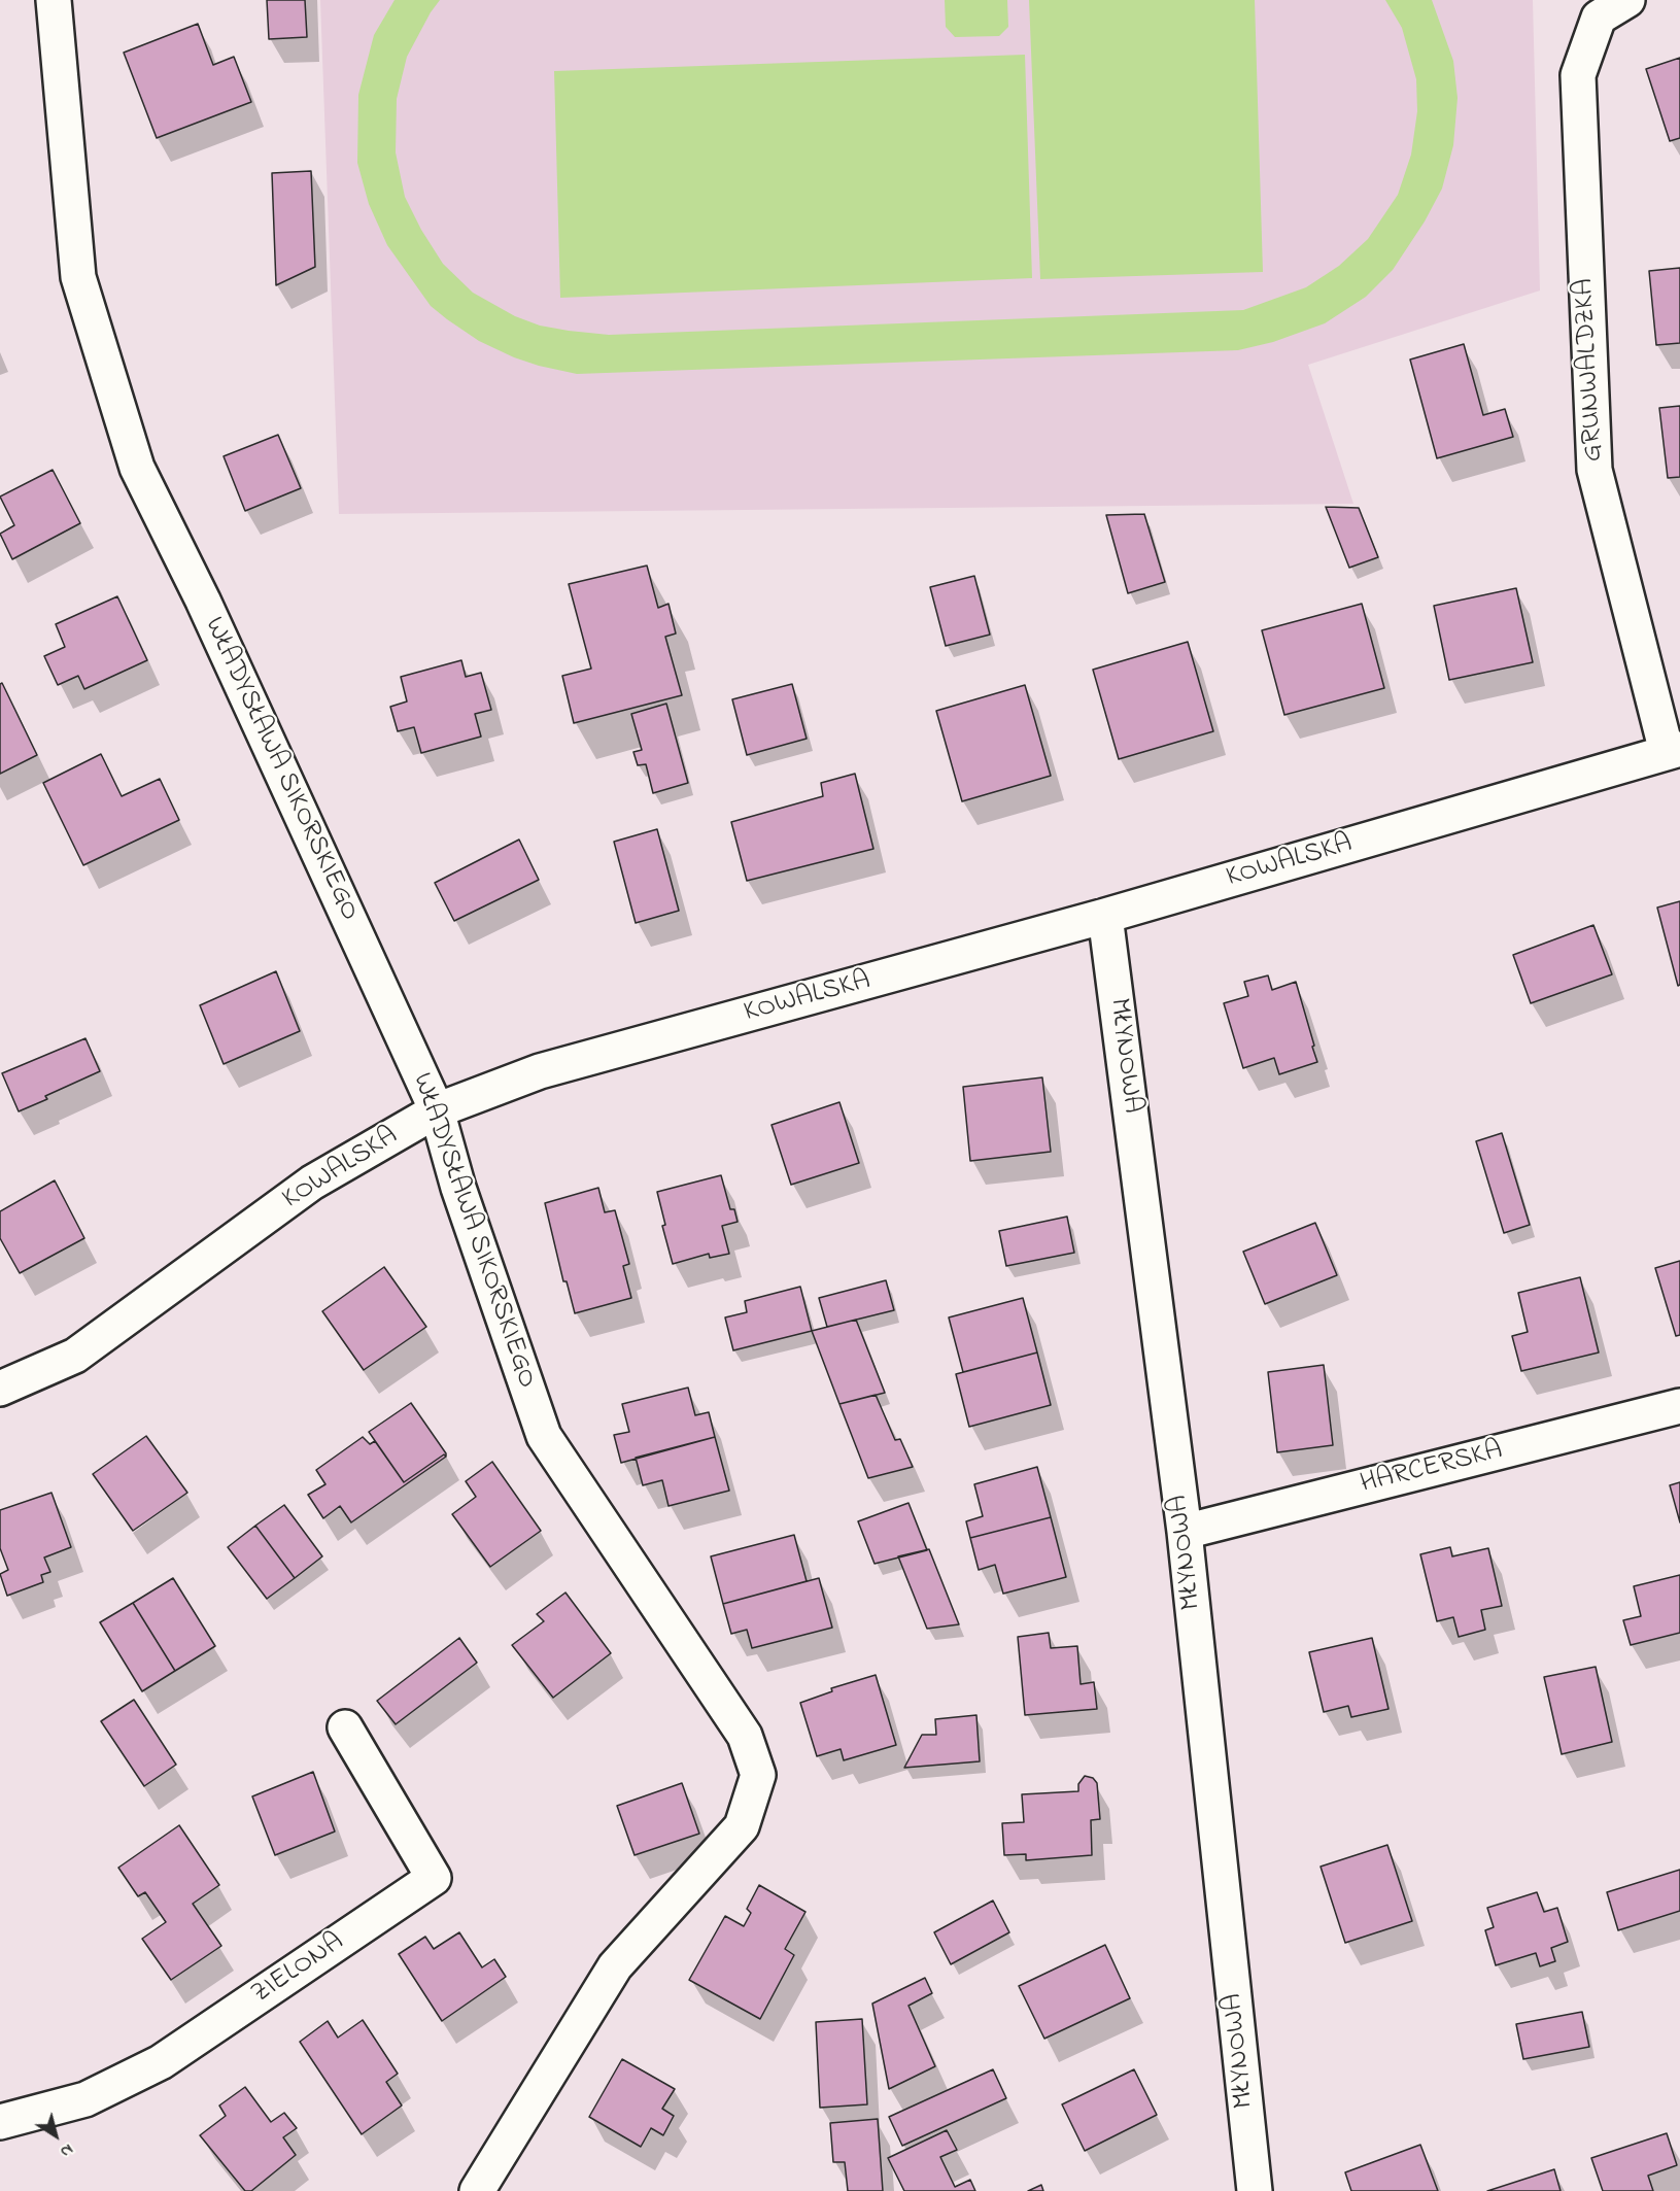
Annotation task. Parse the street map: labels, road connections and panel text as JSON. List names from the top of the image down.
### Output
{
  "streets": {
    "street": [
      "GRUNWALDZKA",
      "WŁADYSŁAWA SIKORSKIEGO",
      "KOWALSKA",
      "MŁYNOWA",
      "HARCERSKA",
      "ZIELONA"
    ]
  },
  "crossings": [
    ["GRUNWALDZKA", "KOWALSKA"],
    ["WŁADYSŁAWA SIKORSKIEGO", "KOWALSKA"],
    ["KOWALSKA", "MŁYNOWA"],
    ["MŁYNOWA", "HARCERSKA"]
  ],
  "north": "bottom right"
}
